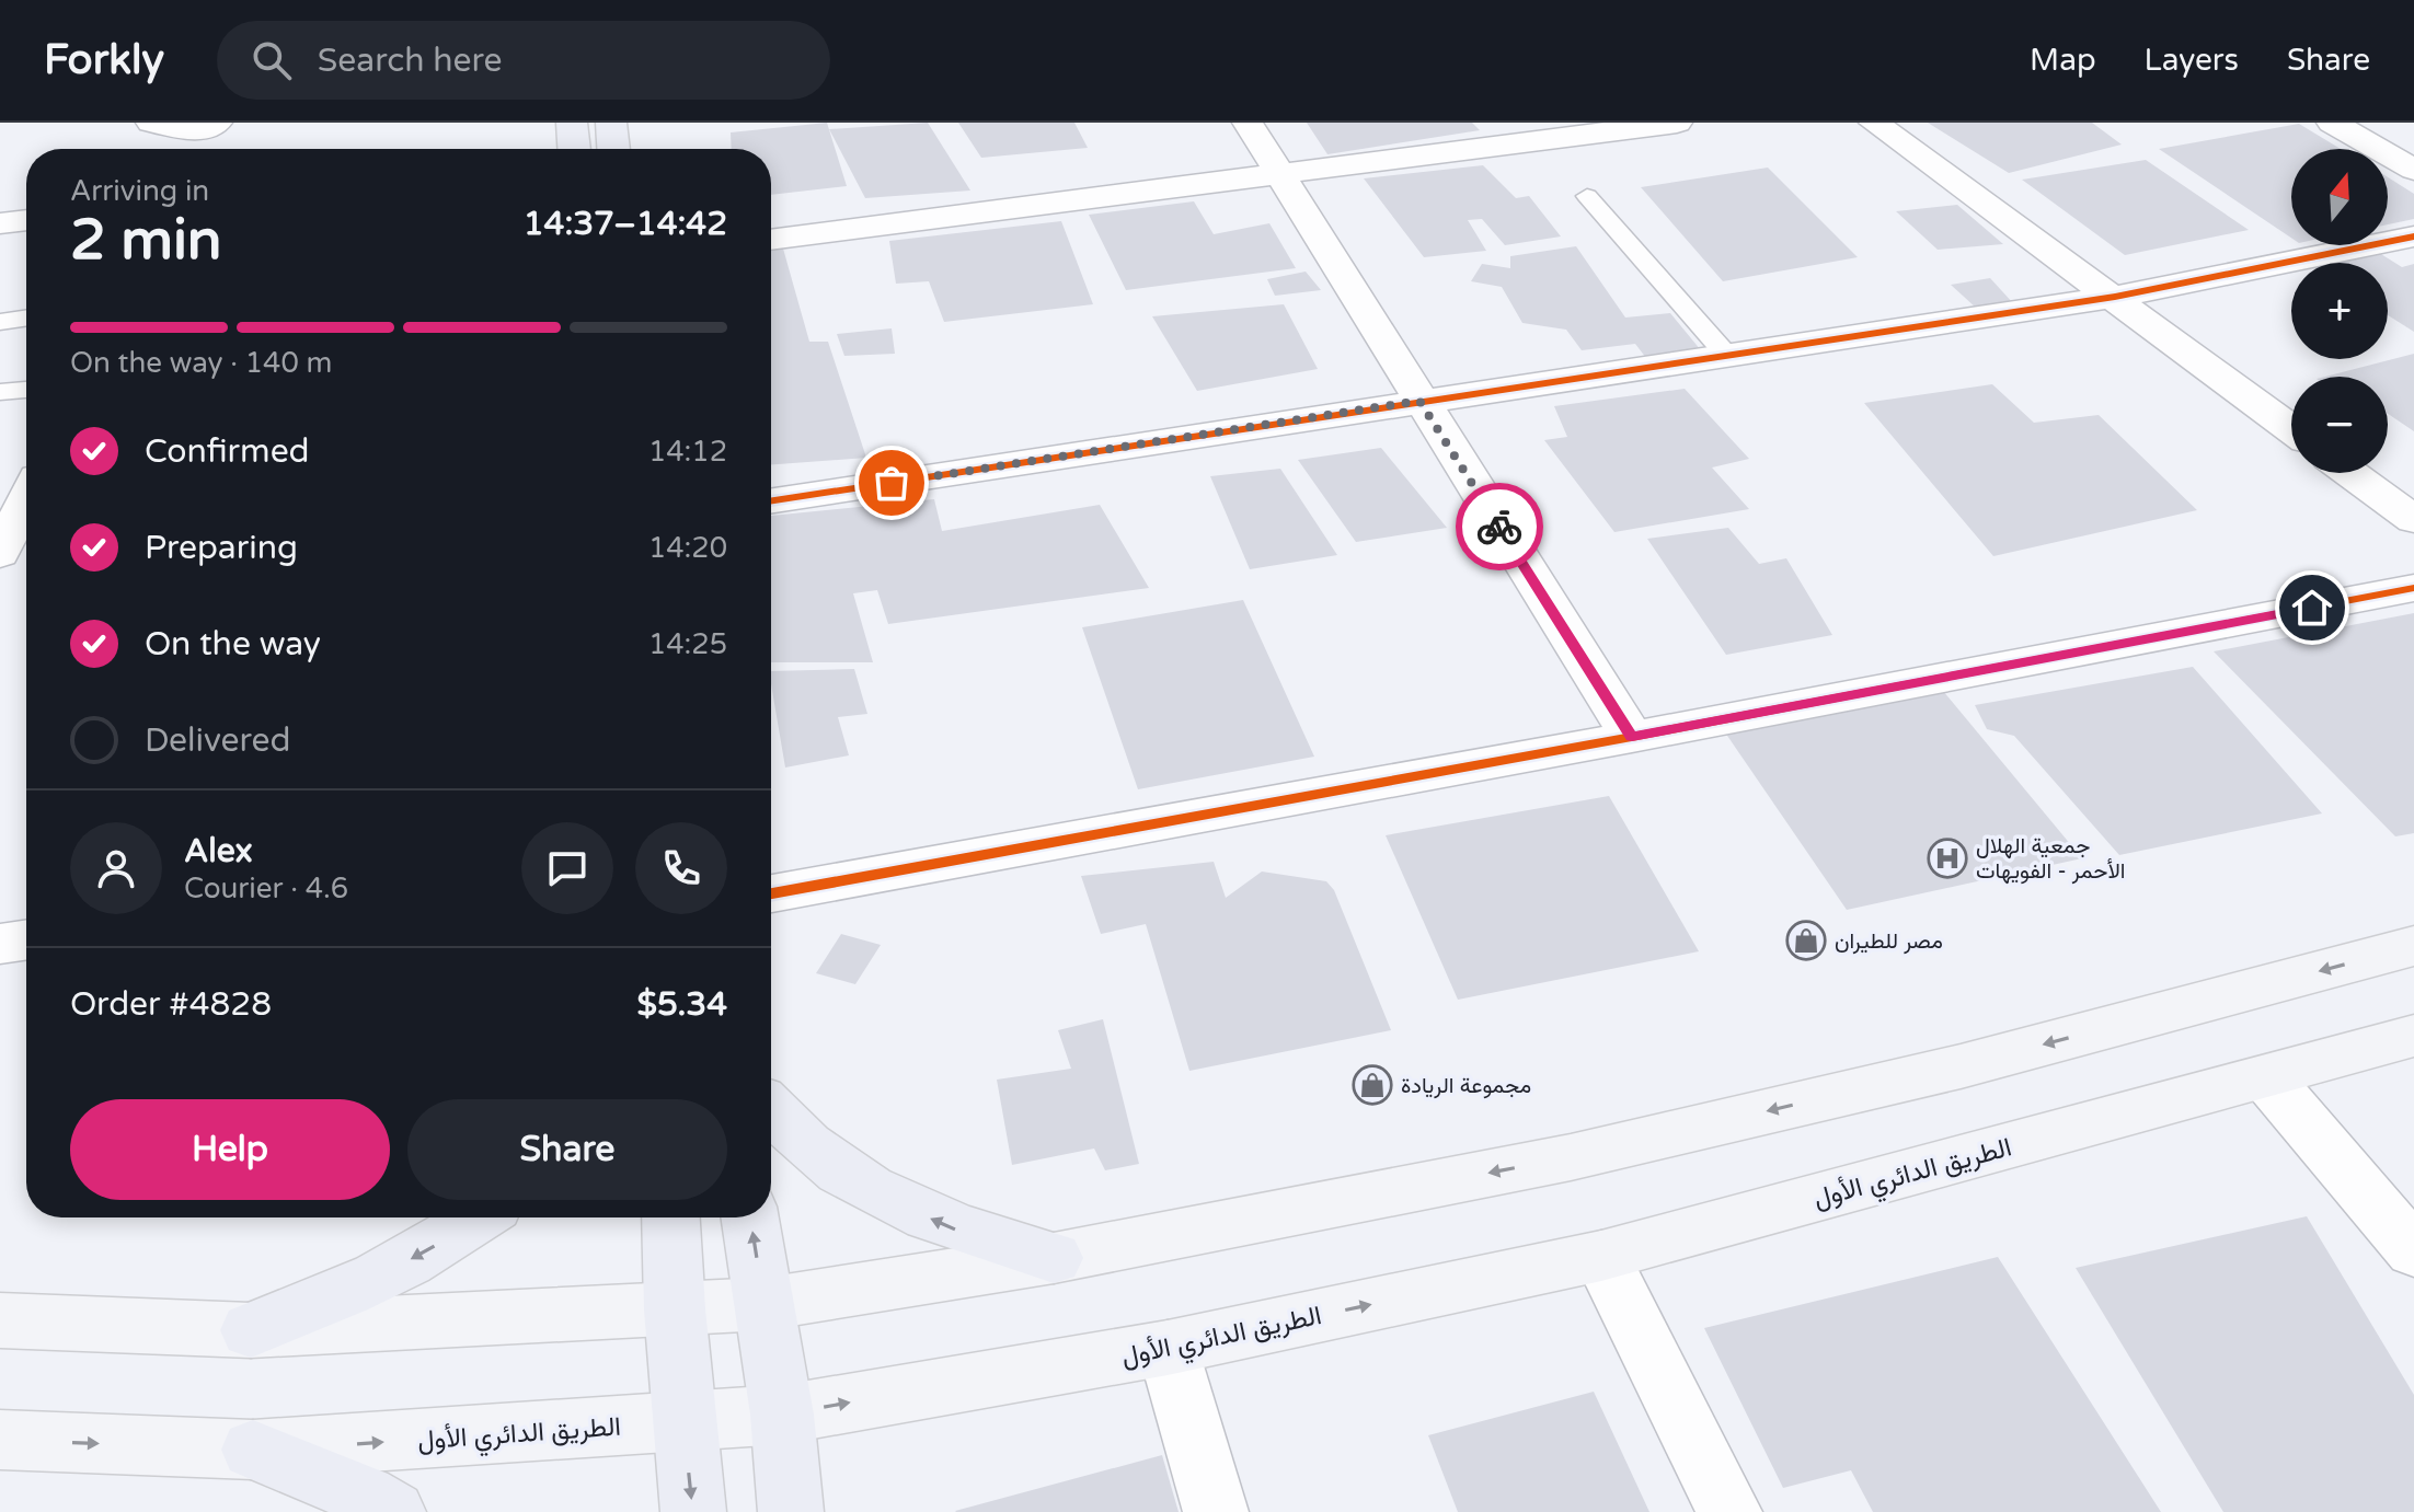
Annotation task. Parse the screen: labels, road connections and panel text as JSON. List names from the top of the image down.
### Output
{
  "streets": {
    "main road": ["الطريق الدائري الأول"]
  },
  "places": {
    "hospital": ["جمعية الهلال الأحمر - الفويهات"],
    "shop": ["مصر للطيران", "مجموعة الريادة"]
  },
  "north": "top",
  "page": {
    "header": "Forkly",
    "search": "Search here",
    "nav": ["Map", "Layers", "Share"],
    "map_buttons": ["+", "−"],
    "heading": ["2 min", "Arriving in", "14:37–14:42"],
    "panel": [
      "Alex",
      "Courier · 4.6",
      "Order #4828",
      "$5.34"
    ],
    "bar": "On the way · 140 m",
    "list": [
      ["Confirmed", "14:12"],
      ["Preparing", "14:20"],
      ["On the way", "14:25"],
      "Delivered"
    ],
    "buttons": ["Help", "Share"]
  }
}
